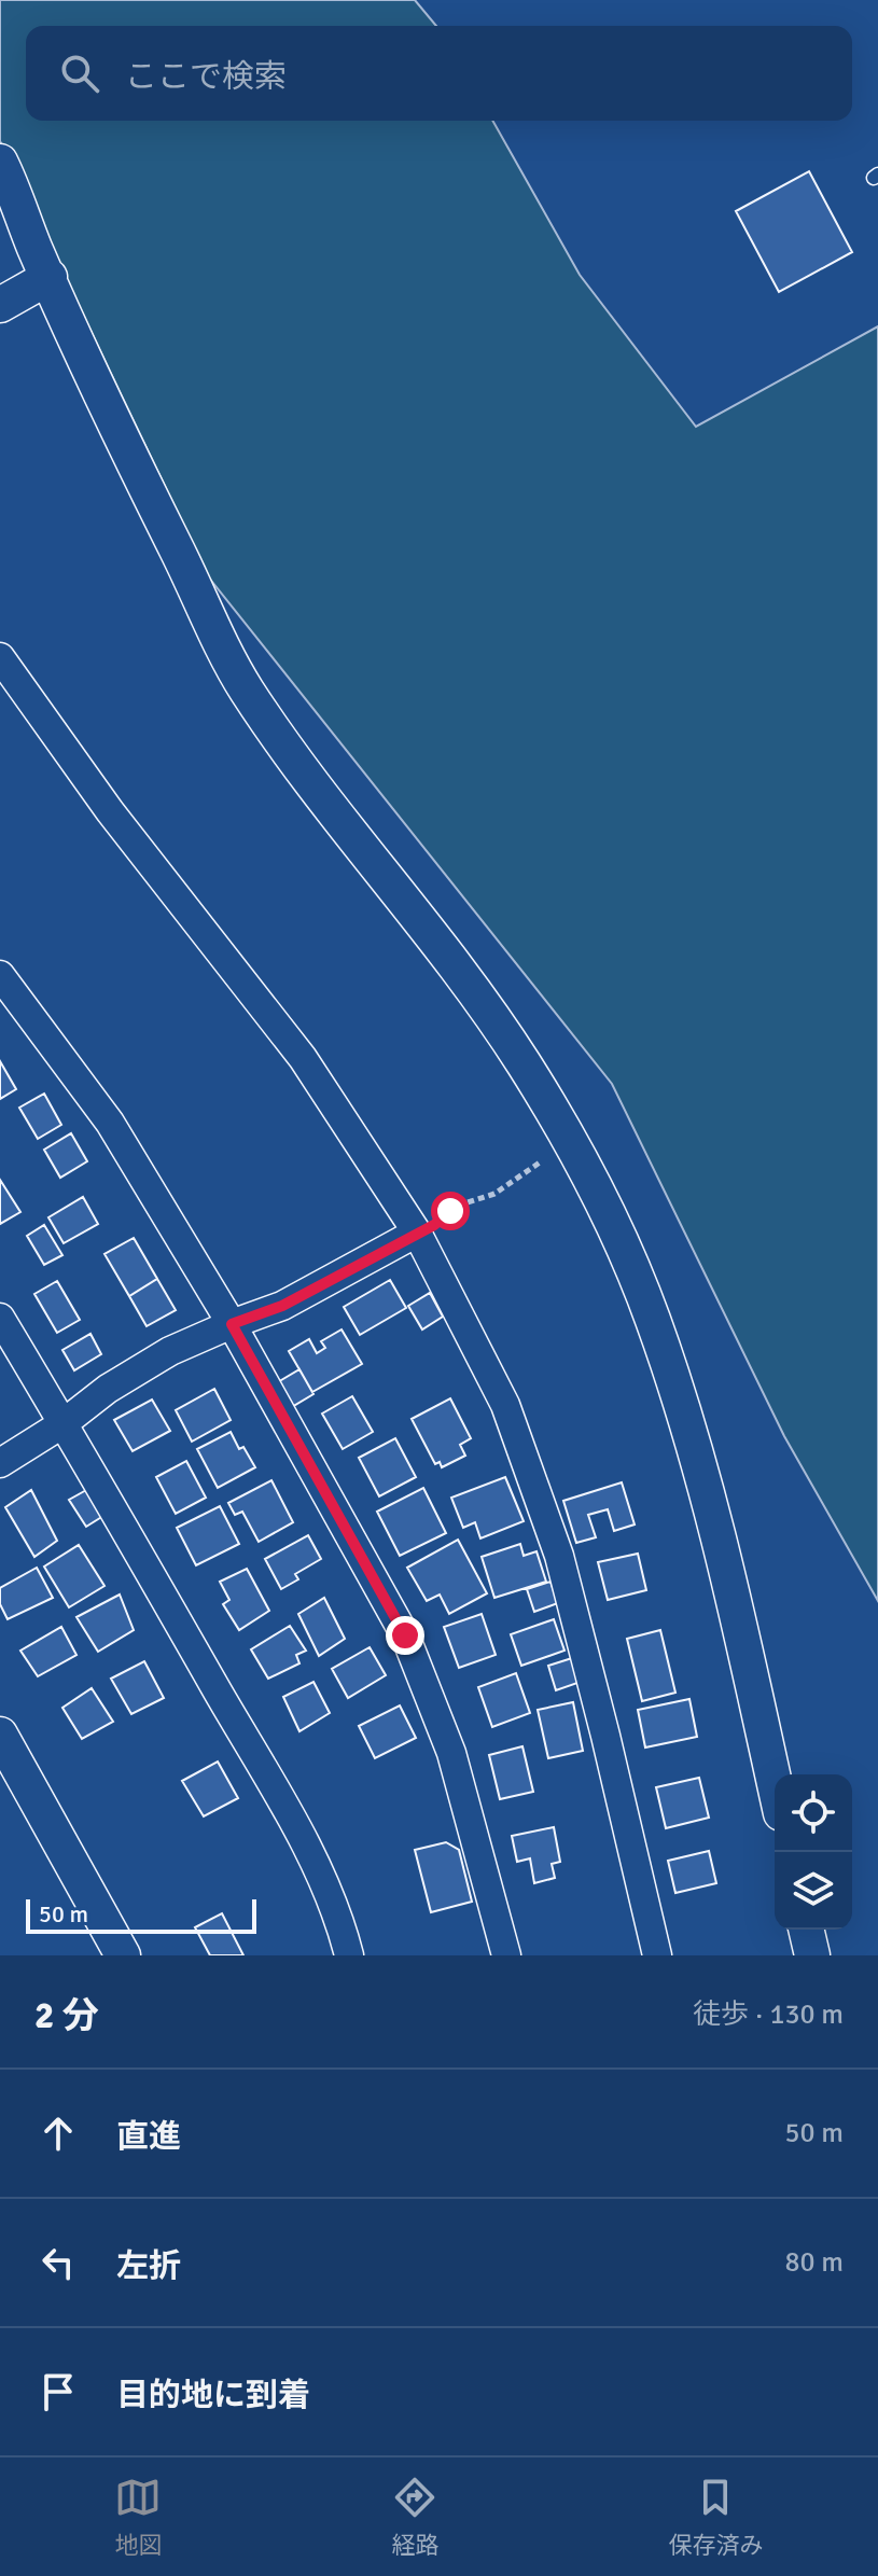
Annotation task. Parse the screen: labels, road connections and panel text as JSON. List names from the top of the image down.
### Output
{
  "scale_bar": "50 m",
  "page": {
    "search": "ここで検索",
    "scale": "50 m",
    "heading": ["2 分", "徒歩 · 130 m"],
    "list": [
      ["直進", "50 m"],
      ["左折", "80 m"],
      "目的地に到着"
    ],
    "nav": ["地図", "経路", "保存済み"]
  }
}
